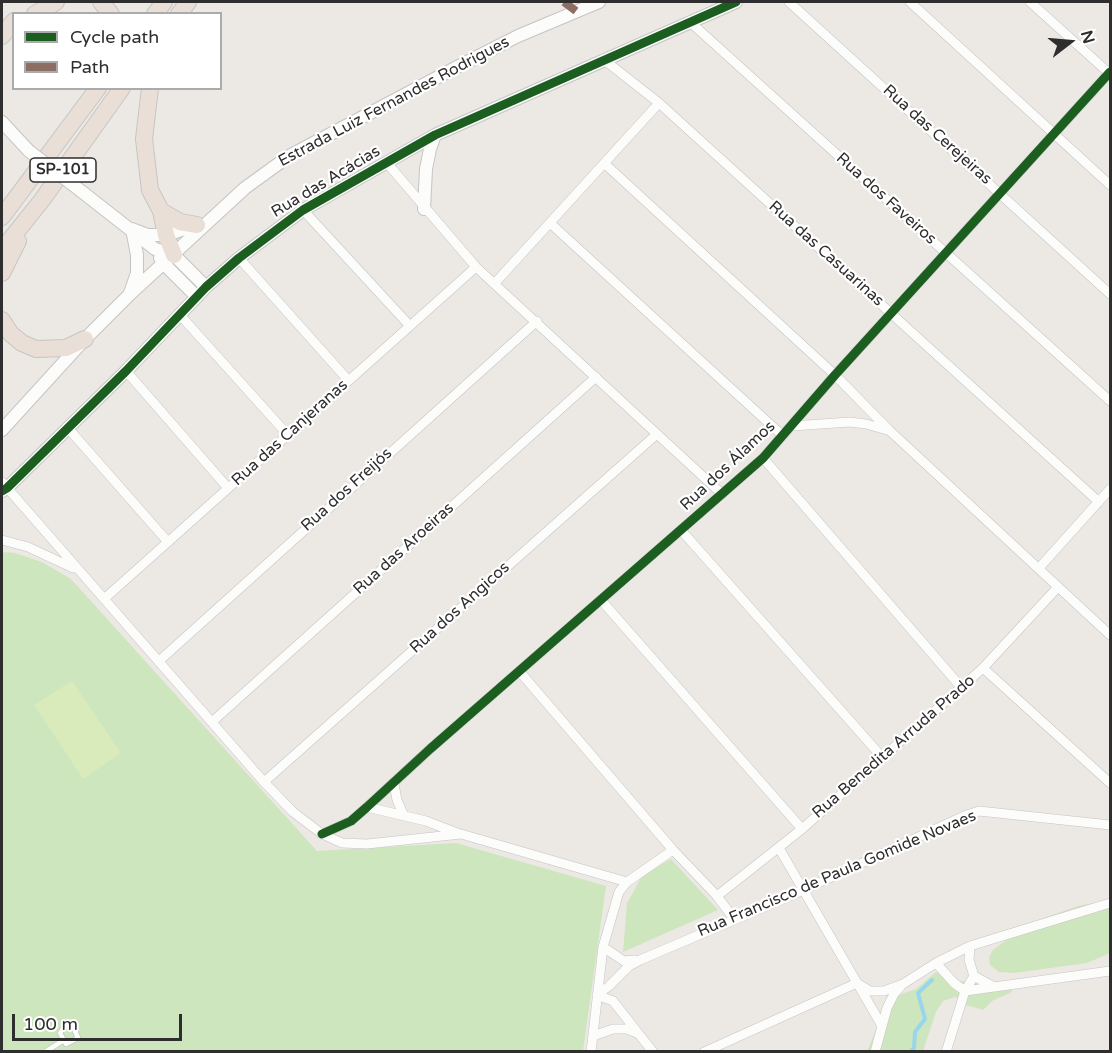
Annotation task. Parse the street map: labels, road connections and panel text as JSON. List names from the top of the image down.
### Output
{
  "streets": {
    "highway": ["SP-101"],
    "street": [
      "Estrada Luiz Fernandes Rodrigues",
      "Rua das Cerejeiras",
      "Rua das Acácias",
      "Rua dos Faveiros",
      "Rua das Casuarinas",
      "Rua das Canjeranas",
      "Rua dos Álamos",
      "Rua dos Freijós",
      "Rua das Aroeiras",
      "Rua dos Angicos",
      "Rua Benedita Arruda Prado",
      "Rua Francisco de Paula Gomide Novaes"
    ]
  },
  "crossings": [
    ["Rua das Cerejeiras", "Rua dos Álamos"],
    ["Rua das Acácias", "Rua dos Faveiros"],
    ["Rua das Acácias", "Rua das Casuarinas"],
    ["Rua dos Faveiros", "Rua dos Álamos"],
    ["Rua das Casuarinas", "Rua dos Álamos"]
  ],
  "legend": ["Cycle path", "Path"],
  "scale_bar": "100 m",
  "north": "right"
}
